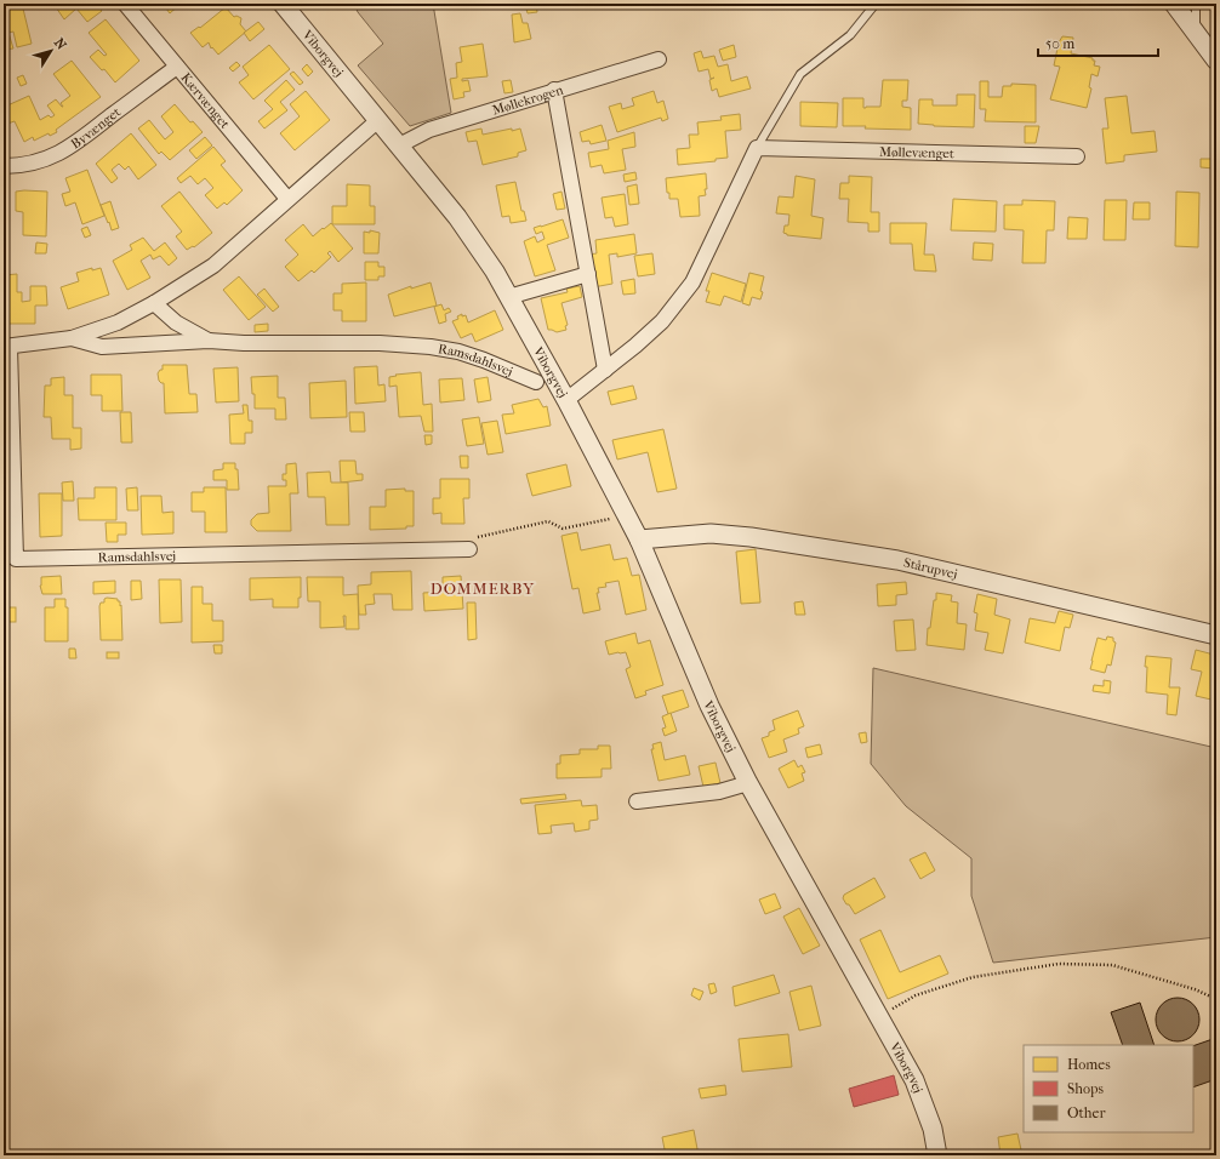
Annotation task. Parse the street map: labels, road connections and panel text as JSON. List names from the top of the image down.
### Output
{
  "streets": {
    "street": [
      "Viborgvej",
      "Møllekrogen",
      "Kærvænget",
      "Byvænget",
      "Møllevænget",
      "Ramsdahlsvej",
      "Stårupvej"
    ]
  },
  "crossings": [
    ["Viborgvej", "Møllekrogen"],
    ["Viborgvej", "Ramsdahlsvej"],
    ["Viborgvej", "Stårupvej"],
    ["Kærvænget", "Byvænget"],
    ["Kærvænget", "Ramsdahlsvej"]
  ],
  "districts": ["DOMMERBY"],
  "legend": ["Homes", "Shops", "Other"],
  "scale_bar": "50 m",
  "north": "top right"
}
